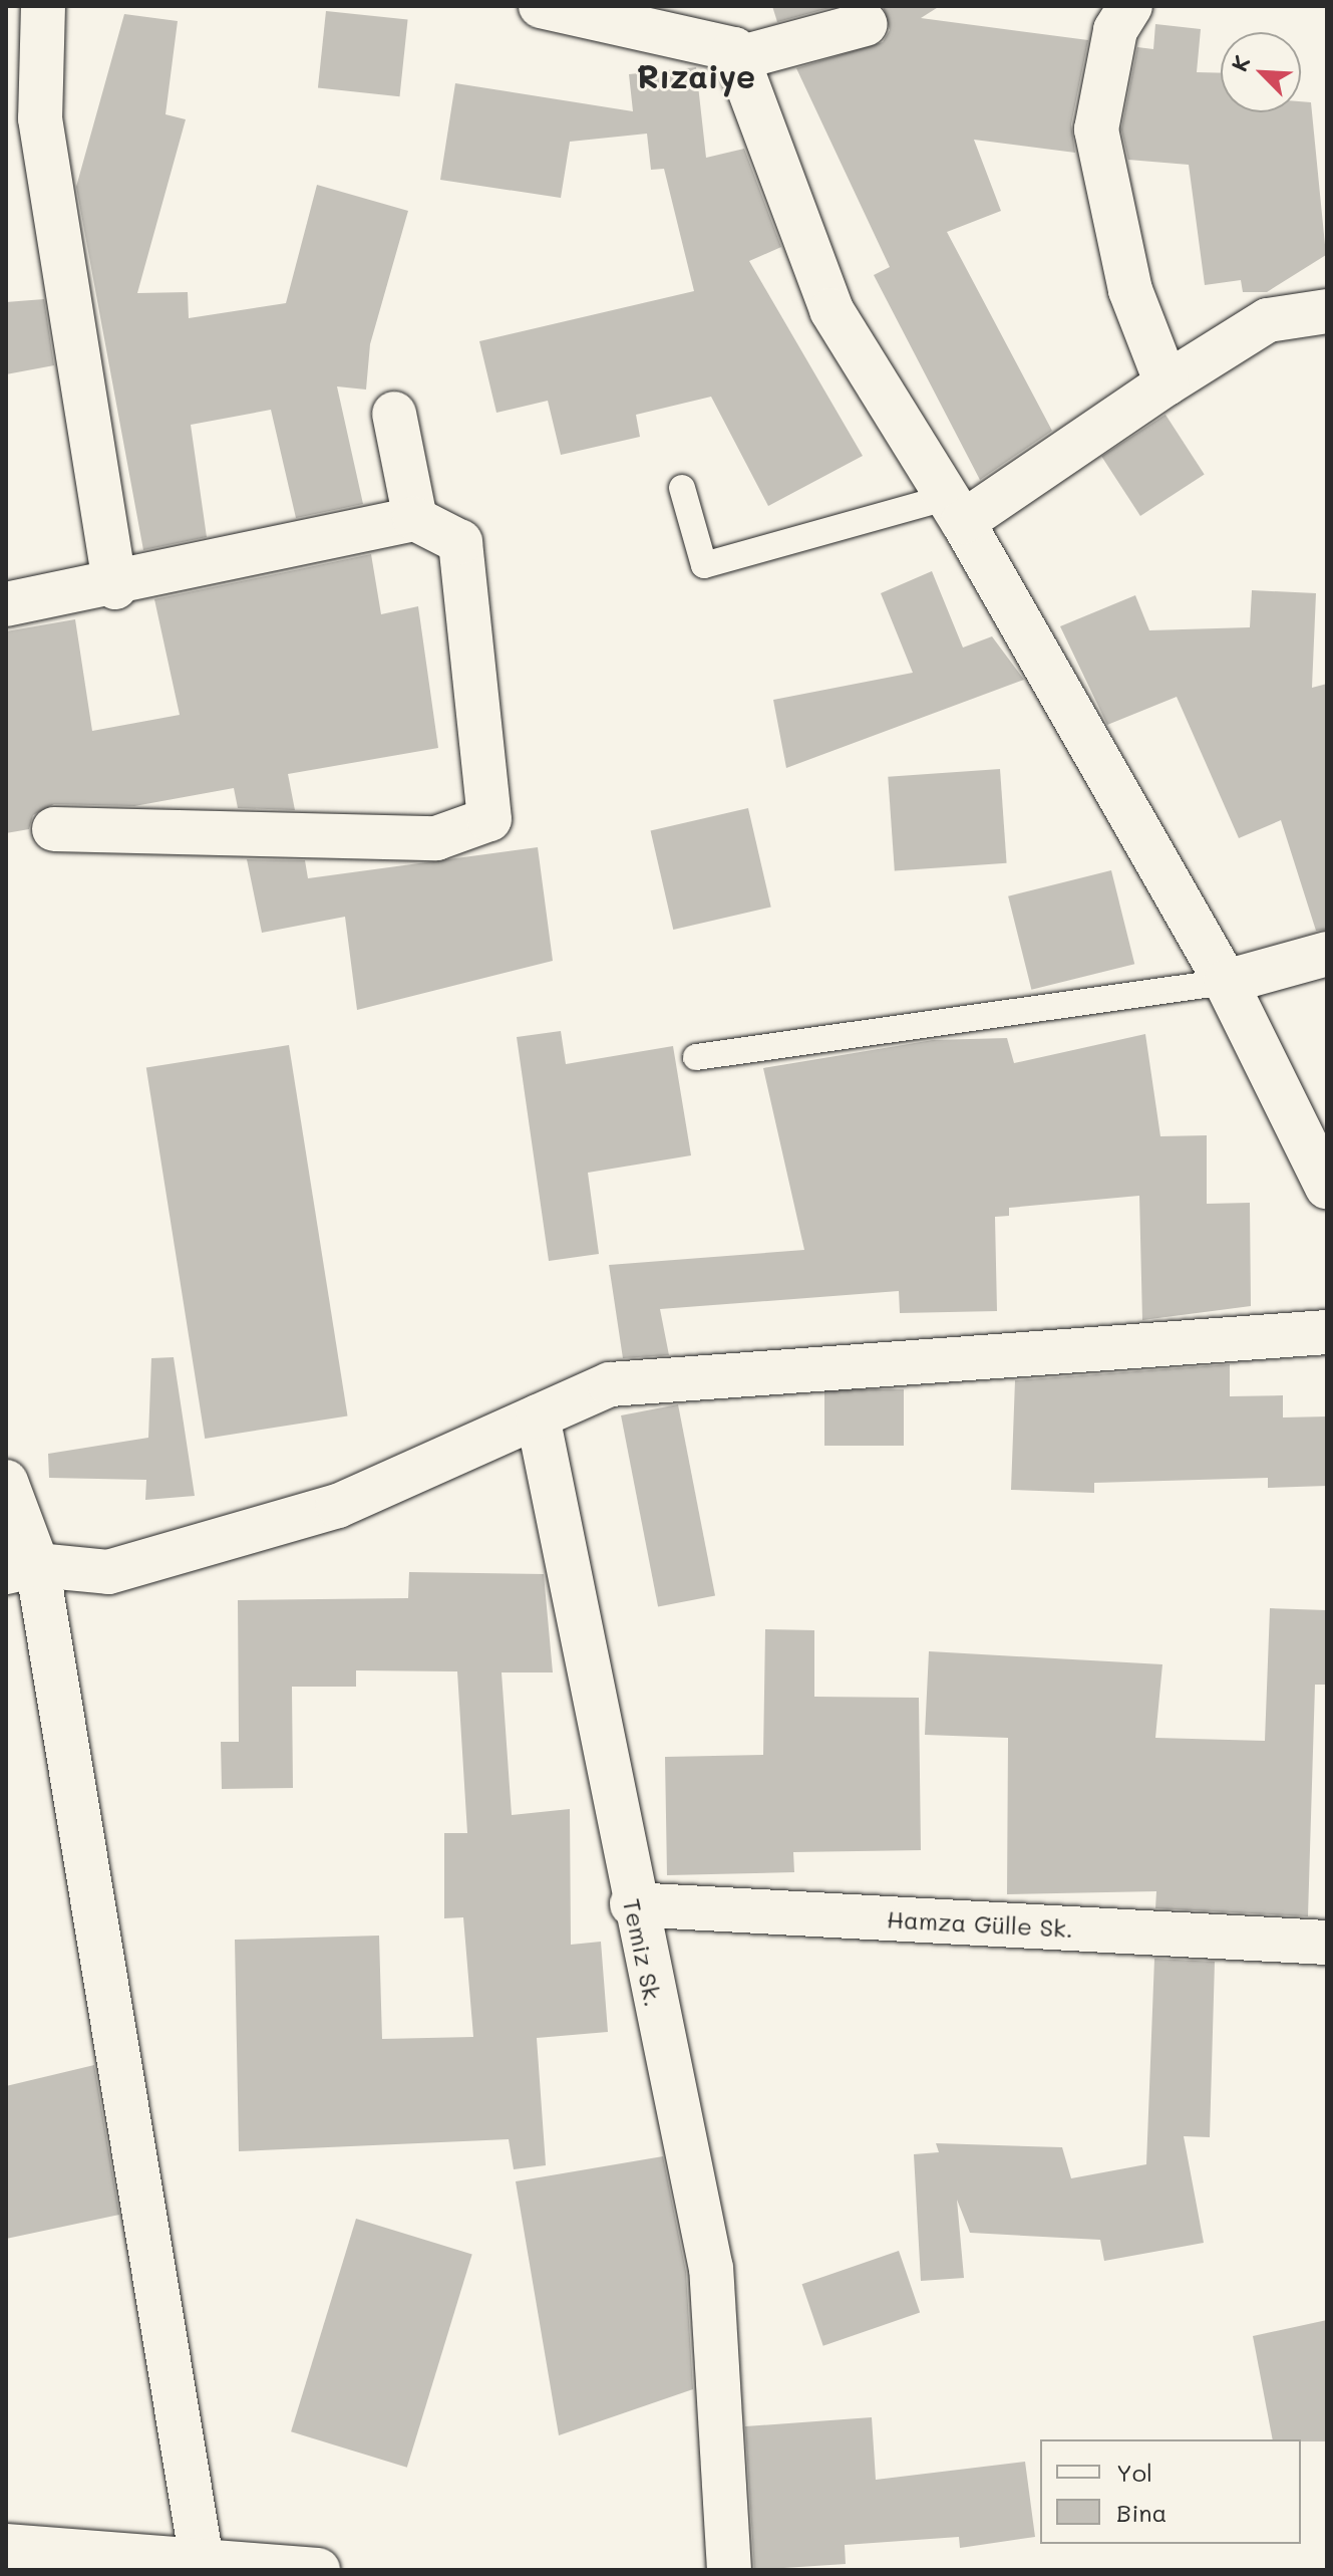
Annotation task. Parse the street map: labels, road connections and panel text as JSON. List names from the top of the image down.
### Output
{
  "streets": {
    "street": ["Hamza Gülle Sk.", "Temiz Sk."]
  },
  "crossings": [
    ["Hamza Gülle Sk.", "Temiz Sk."]
  ],
  "districts": ["Rızaiye"],
  "legend": ["Yol", "Bina"],
  "north": "top left"
}
